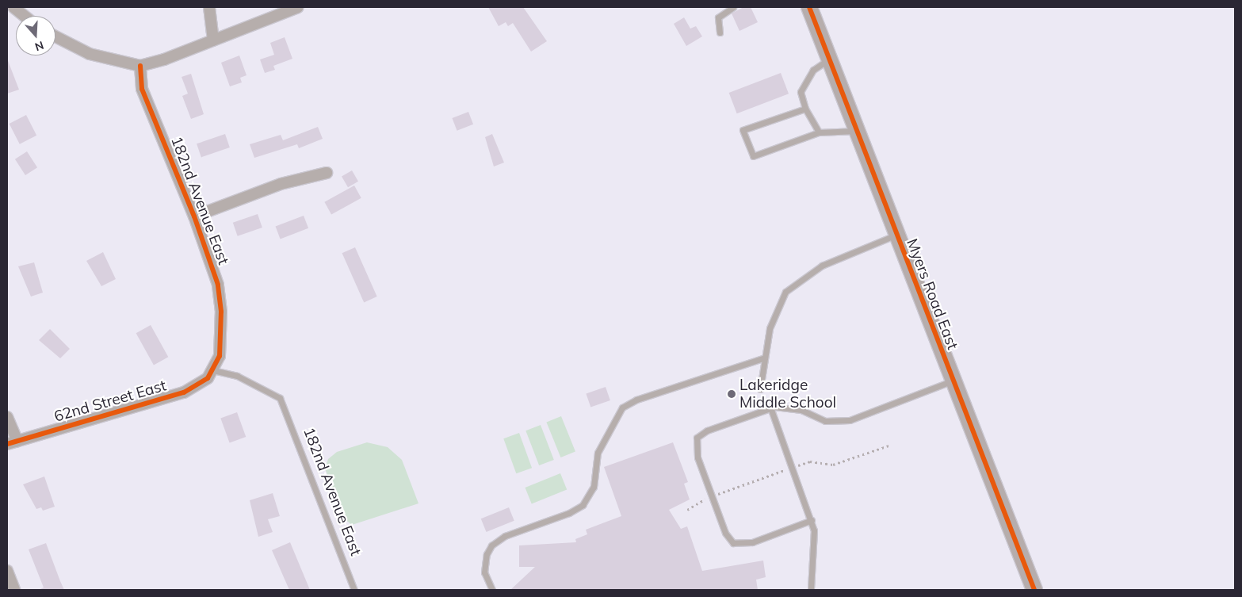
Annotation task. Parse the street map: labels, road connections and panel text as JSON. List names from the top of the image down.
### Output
{
  "streets": {
    "street": ["182nd Avenue East", "Myers Road East", "62nd Street East"]
  },
  "crossings": [
    ["182nd Avenue East", "62nd Street East"]
  ],
  "places": ["Lakeridge Middle School"],
  "north": "bottom"
}
